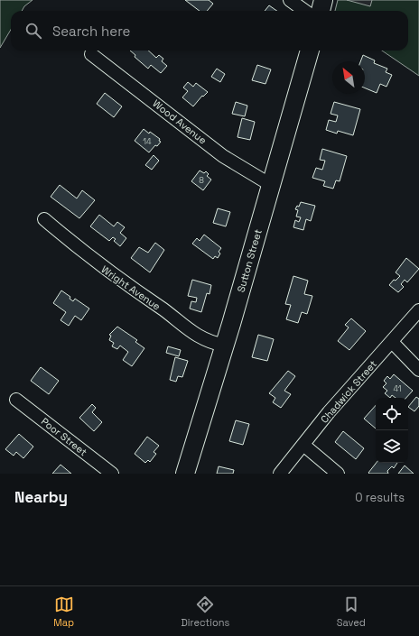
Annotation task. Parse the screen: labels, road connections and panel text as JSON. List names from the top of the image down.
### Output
{
  "streets": {
    "highway": ["Sutton Street"],
    "street": [
      "Wood Avenue",
      "Wright Avenue",
      "Chadwick Street",
      "Poor Street"
    ]
  },
  "crossings": [
    ["Wood Avenue", "Sutton Street"],
    ["Sutton Street", "Wright Avenue"]
  ],
  "house_numbers": ["14", "8", "41"],
  "north": "top left",
  "page": {
    "search": "Search here",
    "heading": ["Nearby", "0 results"],
    "nav": ["Map", "Directions", "Saved"]
  }
}
